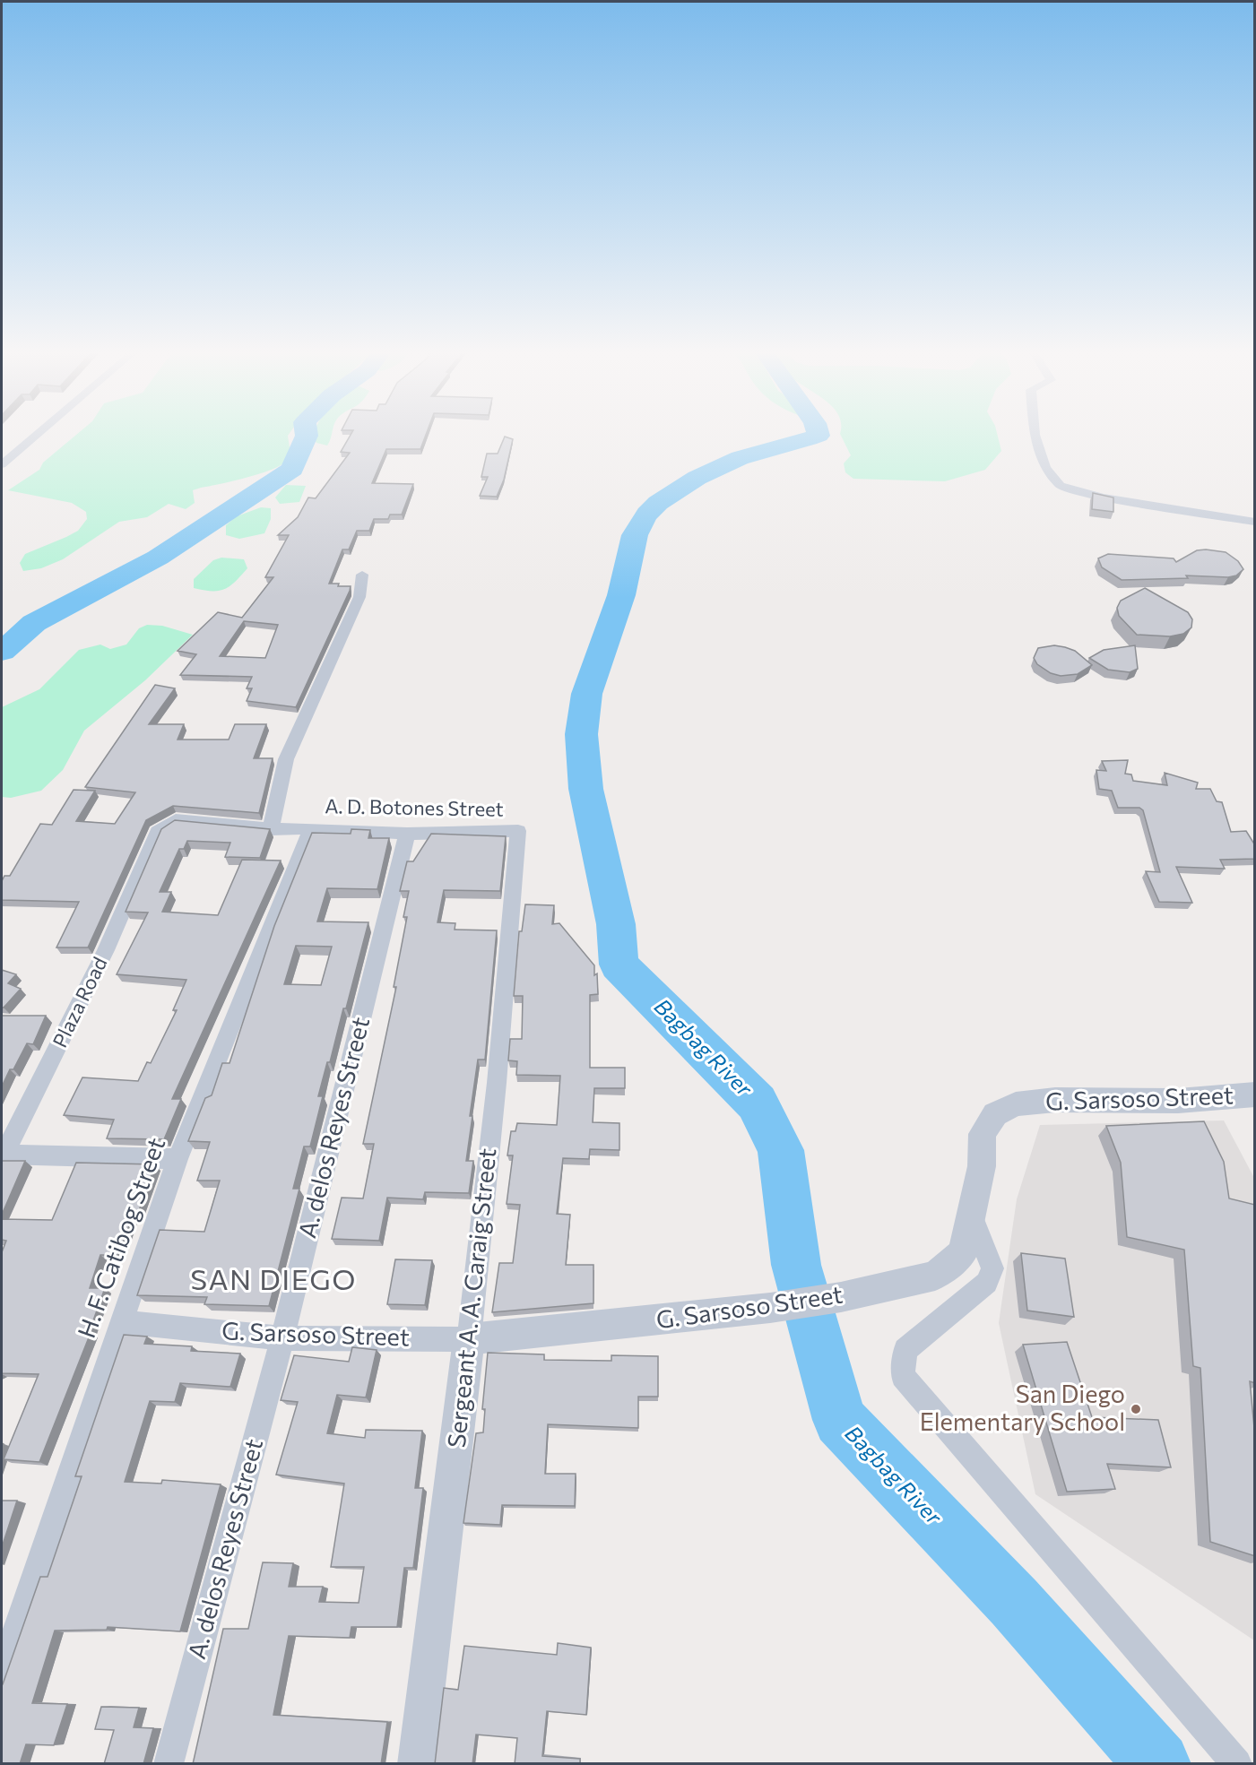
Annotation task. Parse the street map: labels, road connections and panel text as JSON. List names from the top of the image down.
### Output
{
  "streets": {
    "street": [
      "A. D. Botones Street",
      "Plaza Road",
      "G. Sarsoso Street",
      "A. delos Reyes Street",
      "H. F. Catibog Street",
      "Sergeant A. A. Caraig Street"
    ]
  },
  "crossings": [
    ["A. D. Botones Street", "Plaza Road"],
    ["A. D. Botones Street", "A. delos Reyes Street"],
    ["A. D. Botones Street", "H. F. Catibog Street"],
    ["A. D. Botones Street", "Sergeant A. A. Caraig Street"],
    ["Plaza Road", "H. F. Catibog Street"],
    ["G. Sarsoso Street", "A. delos Reyes Street"],
    ["G. Sarsoso Street", "H. F. Catibog Street"],
    ["G. Sarsoso Street", "Sergeant A. A. Caraig Street"]
  ],
  "districts": ["SAN DIEGO"],
  "water": ["Bagbag River"],
  "places": ["San Diego Elementary School"]
}
